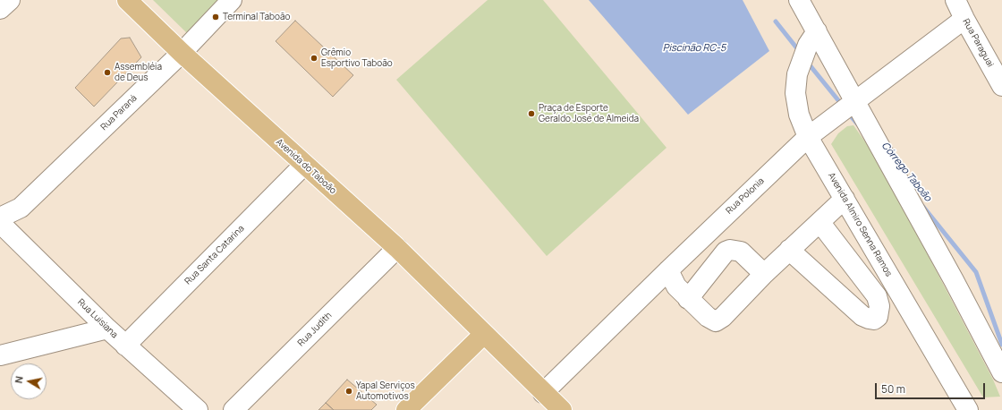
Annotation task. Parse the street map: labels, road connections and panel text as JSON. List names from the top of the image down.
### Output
{
  "streets": {
    "main road": ["Avenida do Taboão"],
    "street": [
      "Rua Paraguai",
      "Rua Paraná",
      "Rua Polonia",
      "Avenida Almiro Senna Ramos",
      "Rua Santa Catarina",
      "Rua Luisiana",
      "Rua Judith"
    ]
  },
  "crossings": [
    ["Rua Paraguai", "Rua Polonia"],
    ["Rua Paraná", "Avenida do Taboão"],
    ["Avenida do Taboão", "Rua Polonia"],
    ["Avenida do Taboão", "Rua Santa Catarina"],
    ["Avenida do Taboão", "Rua Judith"],
    ["Rua Polonia", "Avenida Almiro Senna Ramos"],
    ["Rua Santa Catarina", "Rua Luisiana"]
  ],
  "water": ["Piscinão RC-5", "Córrego Taboão"],
  "places": [
    "Terminal Taboão",
    "Grêmio Esportivo Taboão",
    "Assembléia de Deus",
    "Praça de Esporte Geraldo José de Almeida",
    "Yapal Serviços Automotivos"
  ],
  "scale_bar": "50 m",
  "north": "left"
}
